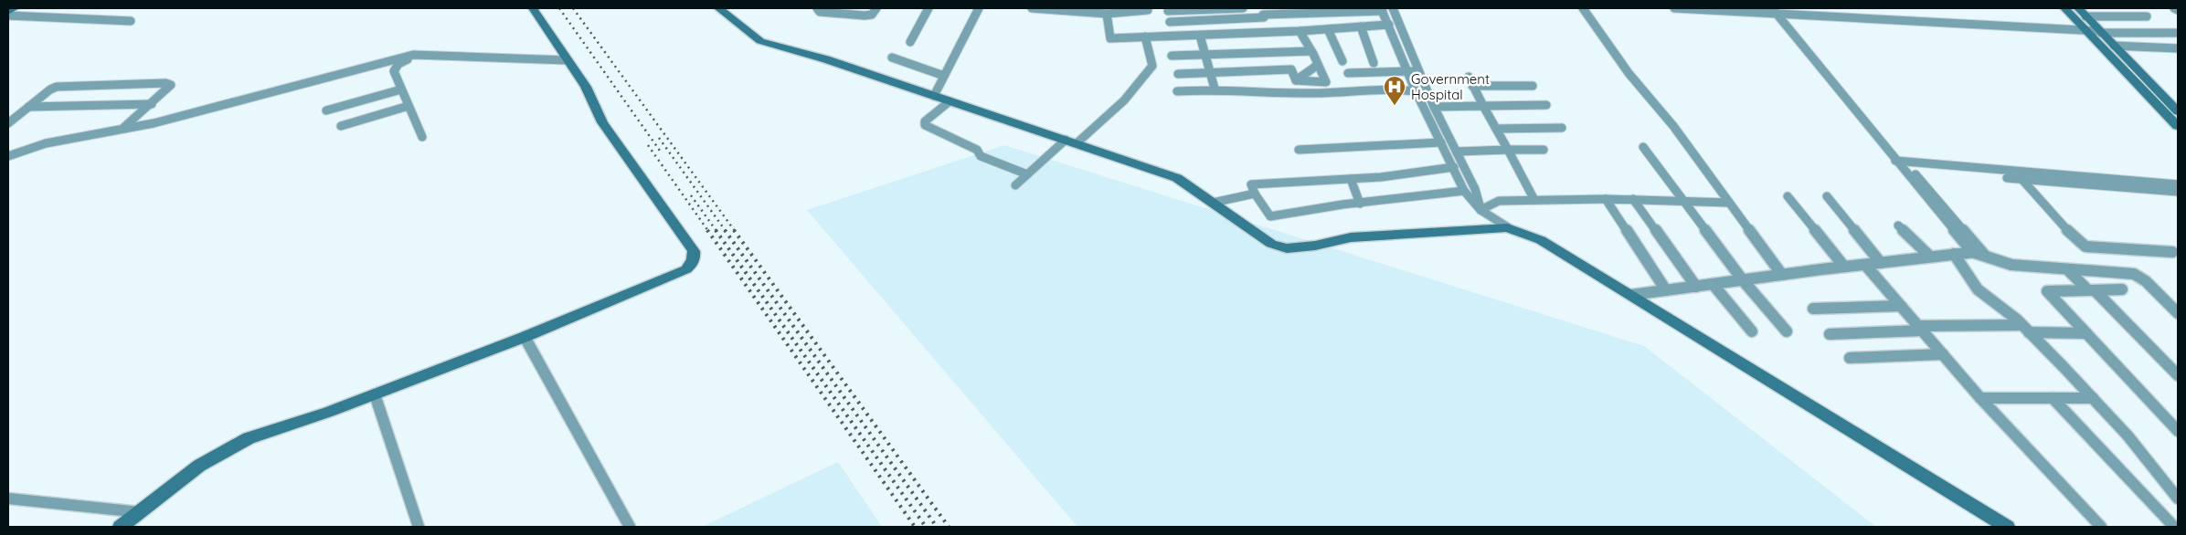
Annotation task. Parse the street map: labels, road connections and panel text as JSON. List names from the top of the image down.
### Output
{
  "places": {
    "hospital": ["Government Hospital"]
  }
}
